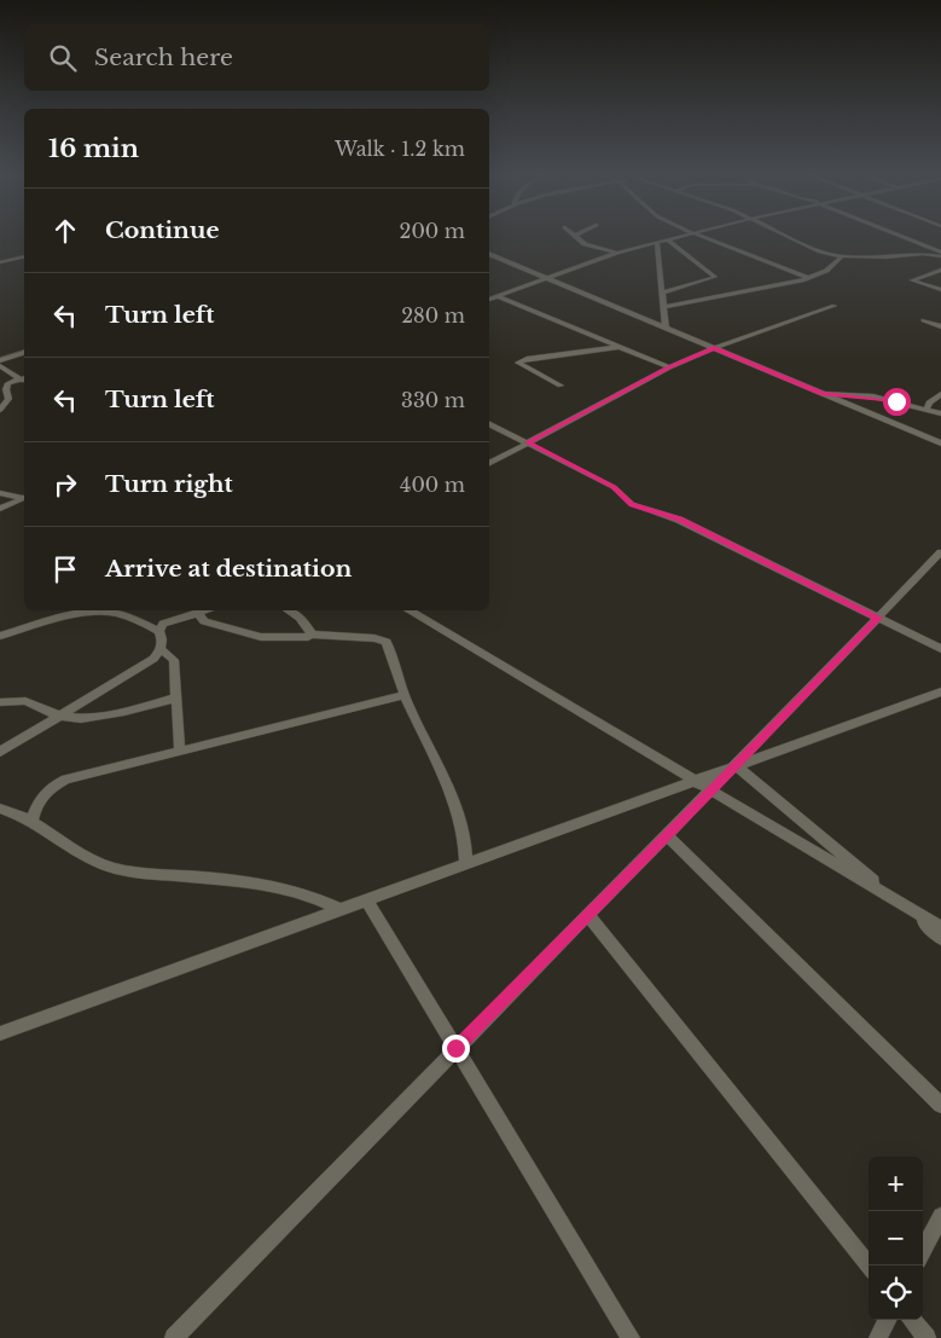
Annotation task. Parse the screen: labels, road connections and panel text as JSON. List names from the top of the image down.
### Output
{
  "page": {
    "search": "Search here",
    "heading": ["16 min", "Walk · 1.2 km"],
    "list": [
      ["Continue", "200 m"],
      ["Turn left", "280 m"],
      ["Turn left", "330 m"],
      ["Turn right", "400 m"],
      "Arrive at destination"
    ],
    "map_buttons": ["+", "−"]
  }
}
